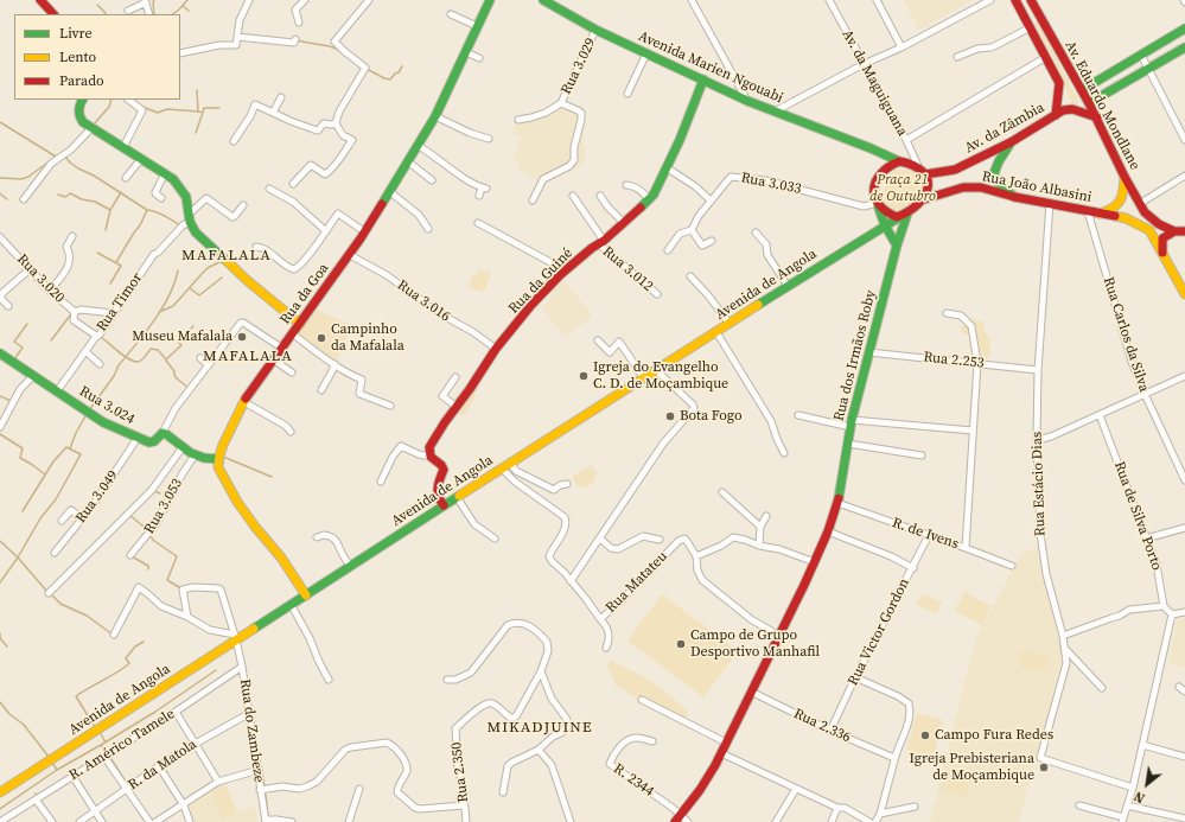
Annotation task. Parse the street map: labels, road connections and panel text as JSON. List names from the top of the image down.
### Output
{
  "streets": {
    "street": [
      "Rua 3.029",
      "Avenida Marien Ngouabi",
      "Av. da Maguiguana",
      "Av. Eduardo Mondlane",
      "Av. da Zâmbia",
      "Rua 3.033",
      "Rua João Albasini",
      "Rua 3.012",
      "Rua 3.020",
      "Rua da Guiné",
      "Avenida de Angola",
      "Rua da Goa",
      "Rua 3.016",
      "Rua Timor",
      "Rua Carlos da Silva",
      "Rua dos Irmãos Roby",
      "Rua 2.253",
      "Rua 3.024",
      "Rua Estácio Dias",
      "Rua 3.049",
      "Rua 3.053",
      "Rua de Silva Porto",
      "R. de Ivens",
      "Rua Matateu",
      "Rua Victor Gordon",
      "Rua 2.336",
      "Rua do Zambeze",
      "R. Américo Tamele",
      "R. da Matola",
      "Rua 2.350",
      "R. 2344"
    ]
  },
  "crossings": [
    ["Rua 3.029", "Avenida Marien Ngouabi"],
    ["Avenida Marien Ngouabi", "Av. da Maguiguana"],
    ["Avenida Marien Ngouabi", "Av. da Zâmbia"],
    ["Avenida Marien Ngouabi", "Rua 3.033"],
    ["Avenida Marien Ngouabi", "Rua João Albasini"],
    ["Avenida Marien Ngouabi", "Rua da Guiné"],
    ["Avenida Marien Ngouabi", "Avenida de Angola"],
    ["Avenida Marien Ngouabi", "Rua dos Irmãos Roby"],
    ["Av. da Maguiguana", "Av. da Zâmbia"],
    ["Av. da Maguiguana", "Rua 3.033"],
    ["Av. da Maguiguana", "Rua João Albasini"],
    ["Av. da Maguiguana", "Avenida de Angola"],
    ["Av. da Maguiguana", "Rua dos Irmãos Roby"],
    ["Av. Eduardo Mondlane", "Av. da Zâmbia"],
    ["Av. Eduardo Mondlane", "Rua João Albasini"],
    ["Av. Eduardo Mondlane", "Rua Carlos da Silva"],
    ["Av. Eduardo Mondlane", "Rua Estácio Dias"],
    ["Av. da Zâmbia", "Rua 3.033"],
    ["Av. da Zâmbia", "Rua João Albasini"],
    ["Av. da Zâmbia", "Avenida de Angola"],
    ["Av. da Zâmbia", "Rua Carlos da Silva"],
    ["Av. da Zâmbia", "Rua dos Irmãos Roby"],
    ["Av. da Zâmbia", "Rua Estácio Dias"],
    ["Rua 3.033", "Rua João Albasini"],
    ["Rua 3.033", "Avenida de Angola"],
    ["Rua 3.033", "Rua dos Irmãos Roby"],
    ["Rua João Albasini", "Avenida de Angola"],
    ["Rua João Albasini", "Rua Carlos da Silva"],
    ["Rua João Albasini", "Rua dos Irmãos Roby"],
    ["Rua João Albasini", "Rua Estácio Dias"],
    ["Rua 3.012", "Rua da Guiné"],
    ["Rua 3.020", "Rua Timor"],
    ["Rua da Guiné", "Rua 3.016"],
    ["Avenida de Angola", "Rua dos Irmãos Roby"],
    ["Avenida de Angola", "Rua Matateu"],
    ["Avenida de Angola", "Rua do Zambeze"],
    ["Rua da Goa", "Rua 3.016"],
    ["Rua Timor", "Rua 3.024"],
    ["Rua Carlos da Silva", "Rua Estácio Dias"],
    ["Rua dos Irmãos Roby", "Rua 2.253"],
    ["Rua dos Irmãos Roby", "R. de Ivens"],
    ["Rua dos Irmãos Roby", "Rua 2.336"],
    ["Rua dos Irmãos Roby", "R. 2344"],
    ["Rua 2.253", "Rua Estácio Dias"],
    ["Rua 3.024", "Rua 3.049"],
    ["R. de Ivens", "Rua Victor Gordon"],
    ["Rua Victor Gordon", "Rua 2.336"],
    ["Rua do Zambeze", "R. Américo Tamele"],
    ["Rua do Zambeze", "R. da Matola"]
  ],
  "districts": ["MAFALALA", "MAFALALA", "MIKADJUINE"],
  "parks": ["Praça 21 de Outubro"],
  "places": [
    "Museu Mafalala",
    "Campinho da Mafalala",
    "Igreja do Evangelho C. D. de Moçambique",
    "Bota Fogo",
    "Campo de Grupo Desportivo Manhafil",
    "Campo Fura Redes",
    "Igreja Prebisteriana de Moçambique"
  ],
  "legend": ["Livre", "Lento", "Parado"],
  "north": "bottom left"
}
